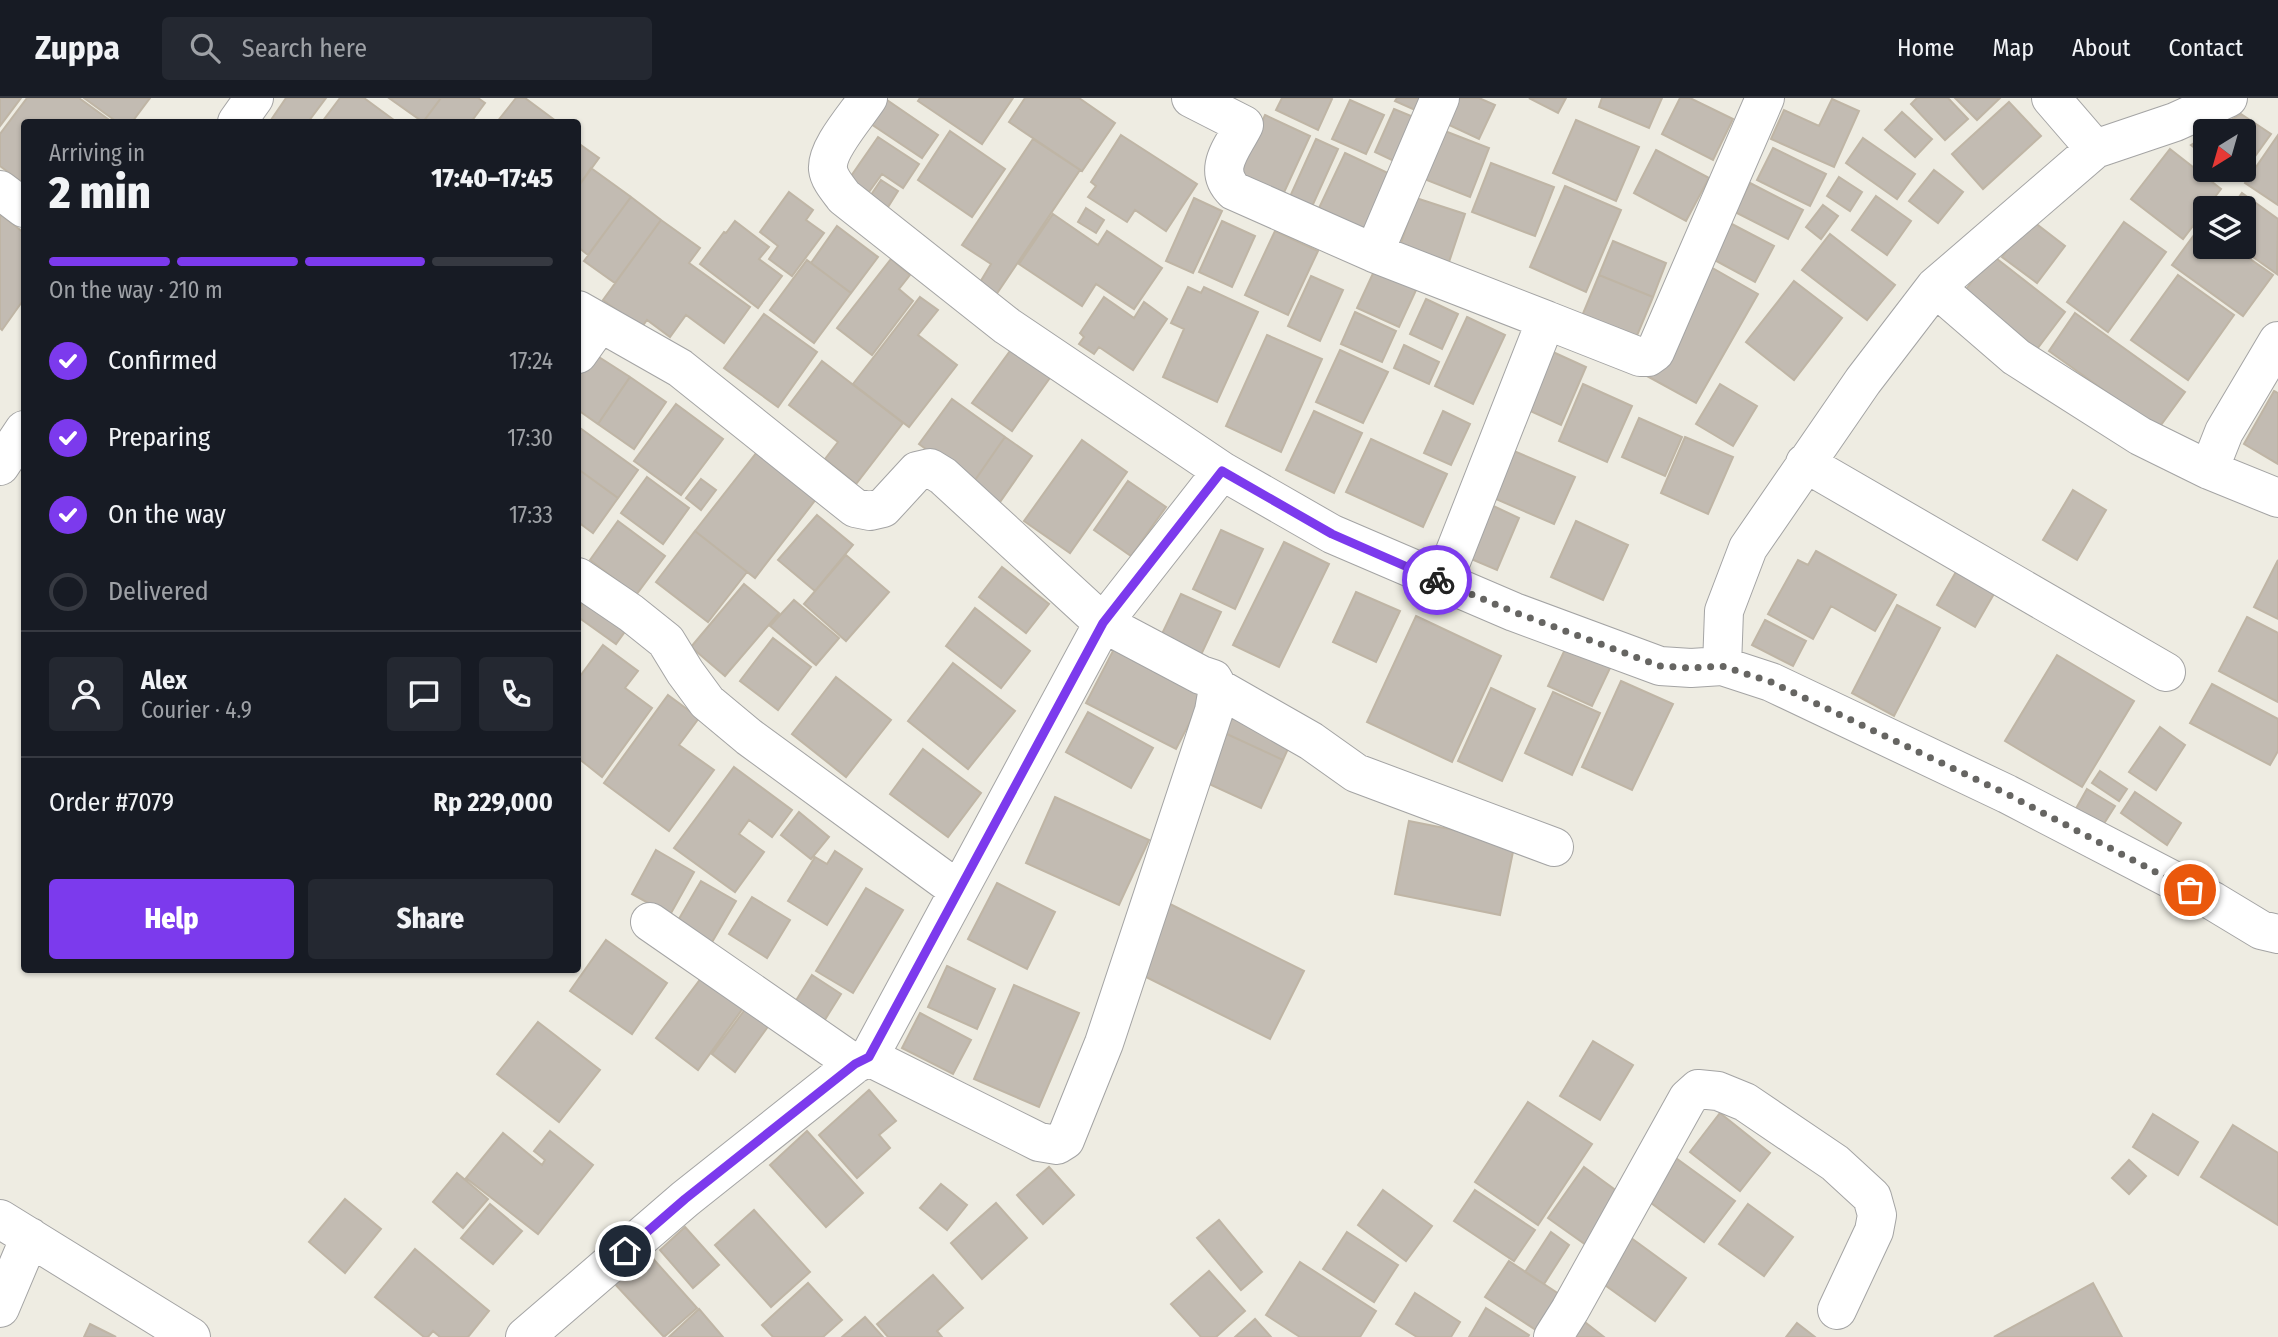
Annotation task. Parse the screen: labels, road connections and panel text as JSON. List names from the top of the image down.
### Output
{
  "north": "bottom left",
  "page": {
    "header": "Zuppa",
    "search": "Search here",
    "nav": [
      "Home",
      "Map",
      "About",
      "Contact"
    ],
    "heading": ["2 min", "Arriving in", "17:40–17:45"],
    "panel": [
      "Alex",
      "Courier · 4.9",
      "Order #7079",
      "Rp 229,000"
    ],
    "bar": "On the way · 210 m",
    "list": [
      ["Confirmed", "17:24"],
      ["Preparing", "17:30"],
      ["On the way", "17:33"],
      "Delivered"
    ],
    "buttons": ["Help", "Share"]
  }
}
